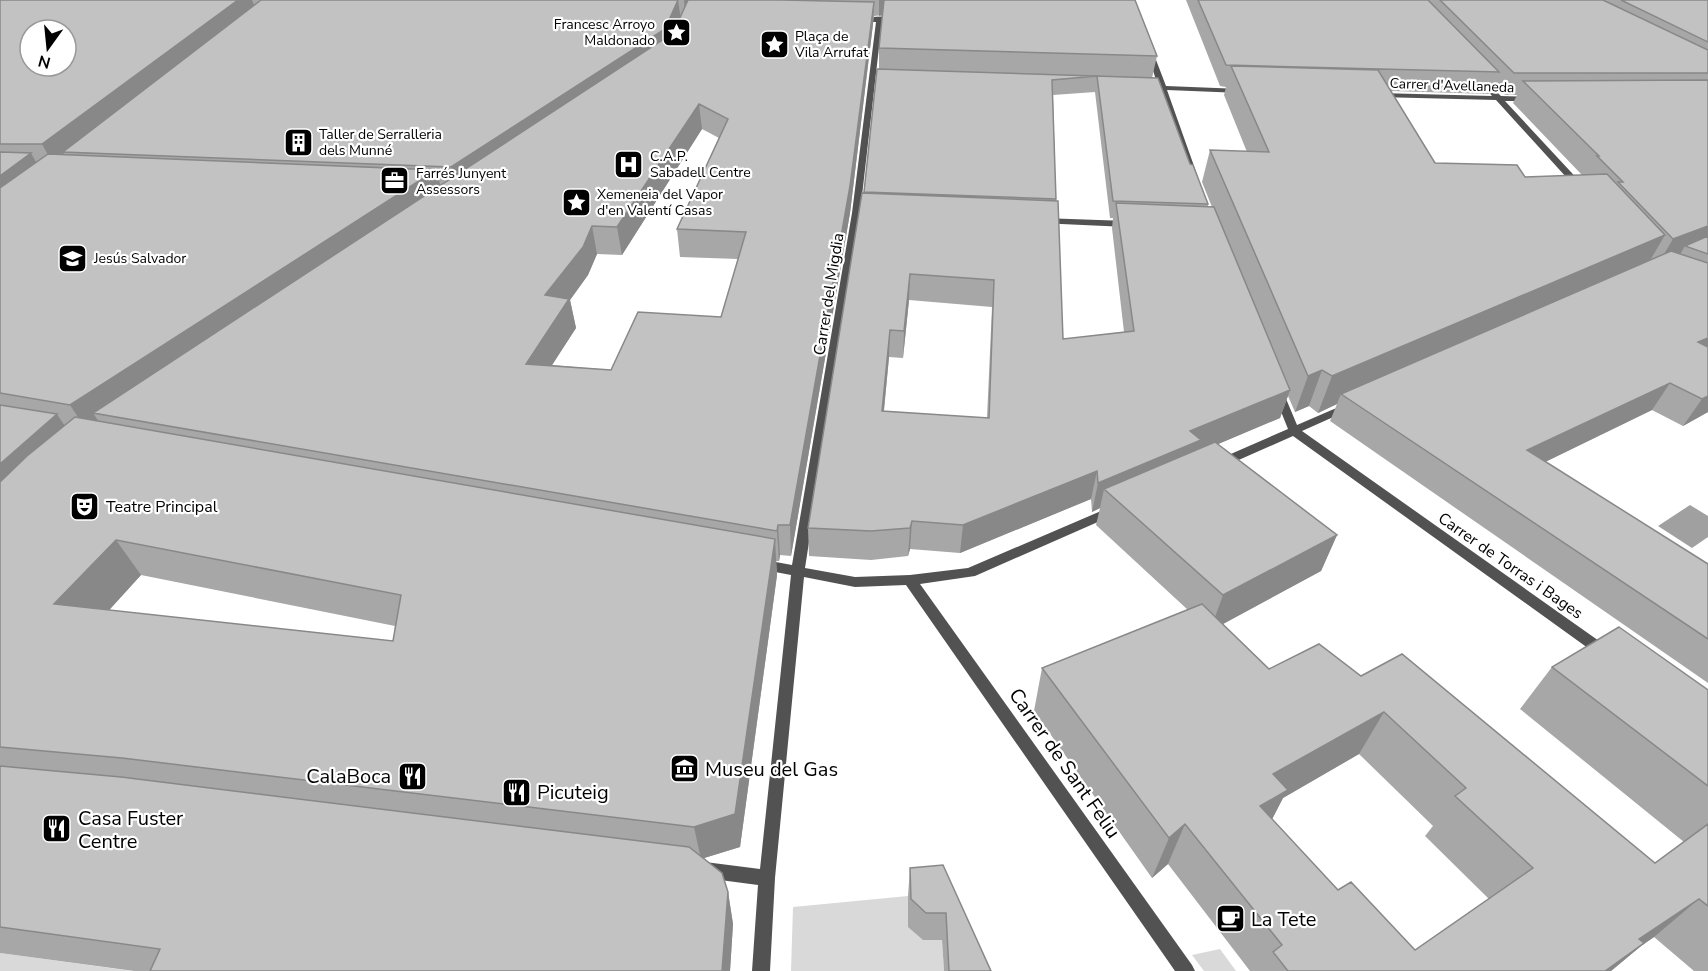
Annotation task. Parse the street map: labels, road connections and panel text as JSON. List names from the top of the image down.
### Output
{
  "streets": {
    "street": [
      "Carrer d'Avellaneda",
      "Carrer del Migdia",
      "Carrer de Torras i Bages",
      "Carrer de Sant Feliu"
    ]
  },
  "places": {
    "place": ["Francesc Arroyo Maldonado", "Plaça de Vila Arrufat", "Xemeneia del Vapor d'en Valentí Casas"],
    "building": ["Taller de Serralleria dels Munné"],
    "hospital": ["C.A.P. Sabadell Centre"],
    "office": ["Farrés Junyent Assessors"],
    "school or university": ["Jesús Salvador"],
    "theatre": ["Teatre Principal"],
    "museum": ["Museu del Gas"],
    "restaurant": ["CalaBoca", "Picuteig", "Casa Fuster Centre"],
    "cafe": ["La Tete"]
  },
  "north": "bottom"
}
